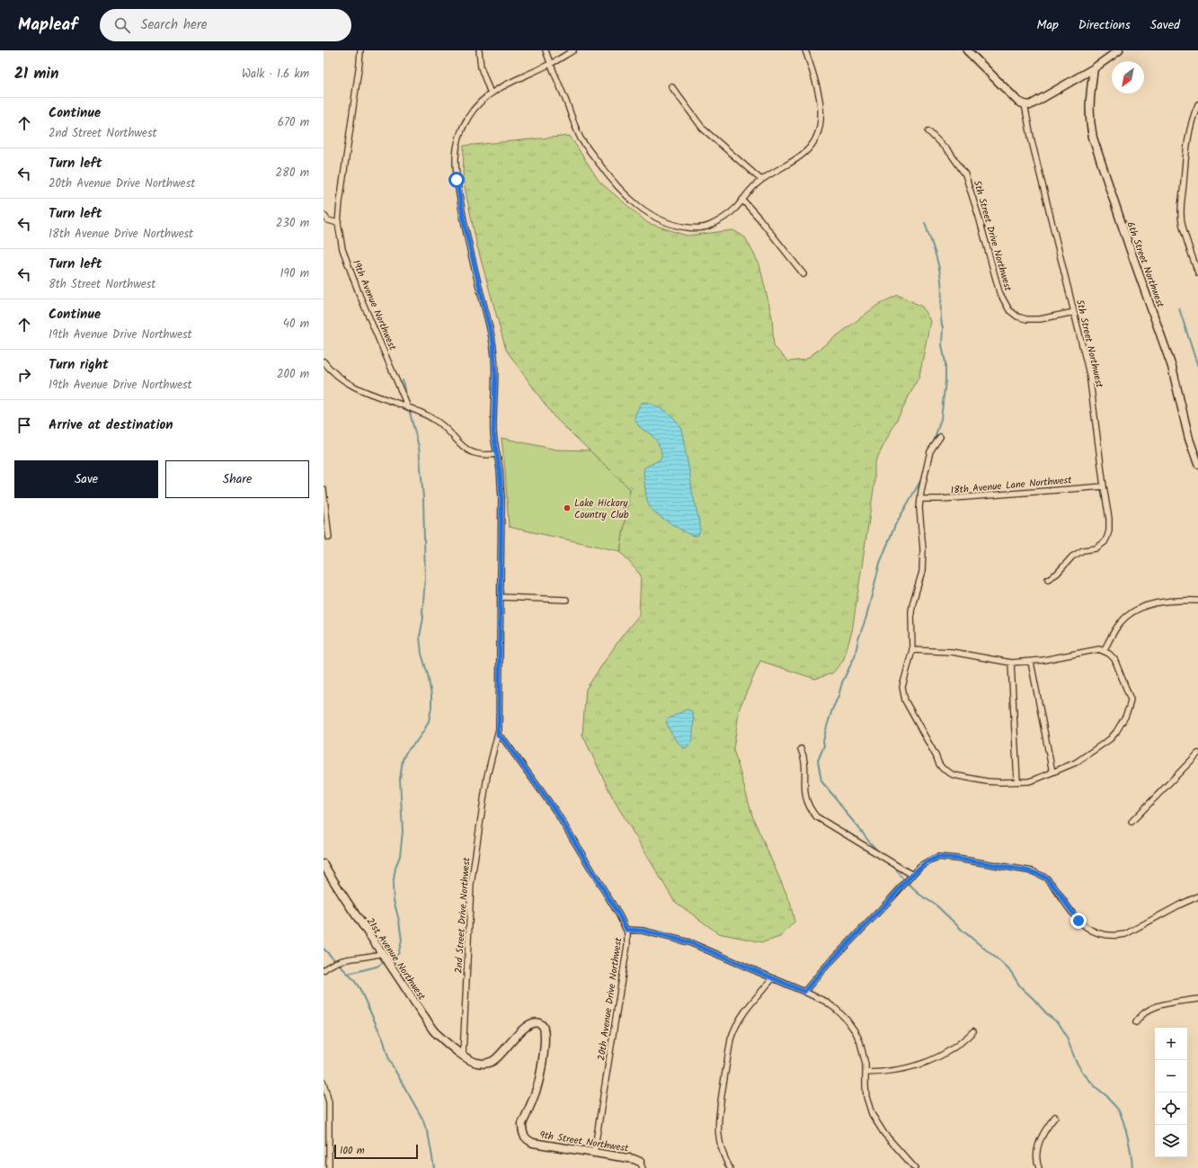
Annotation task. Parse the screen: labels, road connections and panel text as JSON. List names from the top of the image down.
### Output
{
  "streets": {
    "street": [
      "5th Street Drive Northwest",
      "6th Street Northwest",
      "19th Avenue Northwest",
      "5th Street Northwest",
      "18th Avenue Lane Northwest",
      "2nd Street Drive Northwest",
      "21st Avenue Northwest",
      "20th Avenue Drive Northwest",
      "9th Street Northwest"
    ]
  },
  "crossings": [
    ["5th Street Drive Northwest", "5th Street Northwest"],
    ["5th Street Northwest", "18th Avenue Lane Northwest"],
    ["2nd Street Drive Northwest", "21st Avenue Northwest"],
    ["2nd Street Drive Northwest", "20th Avenue Drive Northwest"],
    ["2nd Street Drive Northwest", "9th Street Northwest"],
    ["21st Avenue Northwest", "9th Street Northwest"],
    ["20th Avenue Drive Northwest", "9th Street Northwest"]
  ],
  "places": ["Lake Hickory Country Club"],
  "scale_bar": "100 m",
  "north": "bottom left",
  "page": {
    "header": "Mapleaf",
    "search": "Search here",
    "nav": ["Map", "Directions", "Saved"],
    "heading": ["21 min", "Walk · 1.6 km"],
    "list": [
      ["Continue", "2nd Street Northwest", "670 m"],
      ["Turn left", "20th Avenue Drive Northwest", "280 m"],
      ["Turn left", "18th Avenue Drive Northwest", "230 m"],
      ["Turn left", "8th Street Northwest", "190 m"],
      ["Continue", "19th Avenue Drive Northwest", "40 m"],
      ["Turn right", "19th Avenue Drive Northwest", "200 m"],
      "Arrive at destination"
    ],
    "buttons": ["Save", "Share"],
    "map_buttons": ["+", "−"],
    "scale": "100 m"
  }
}
